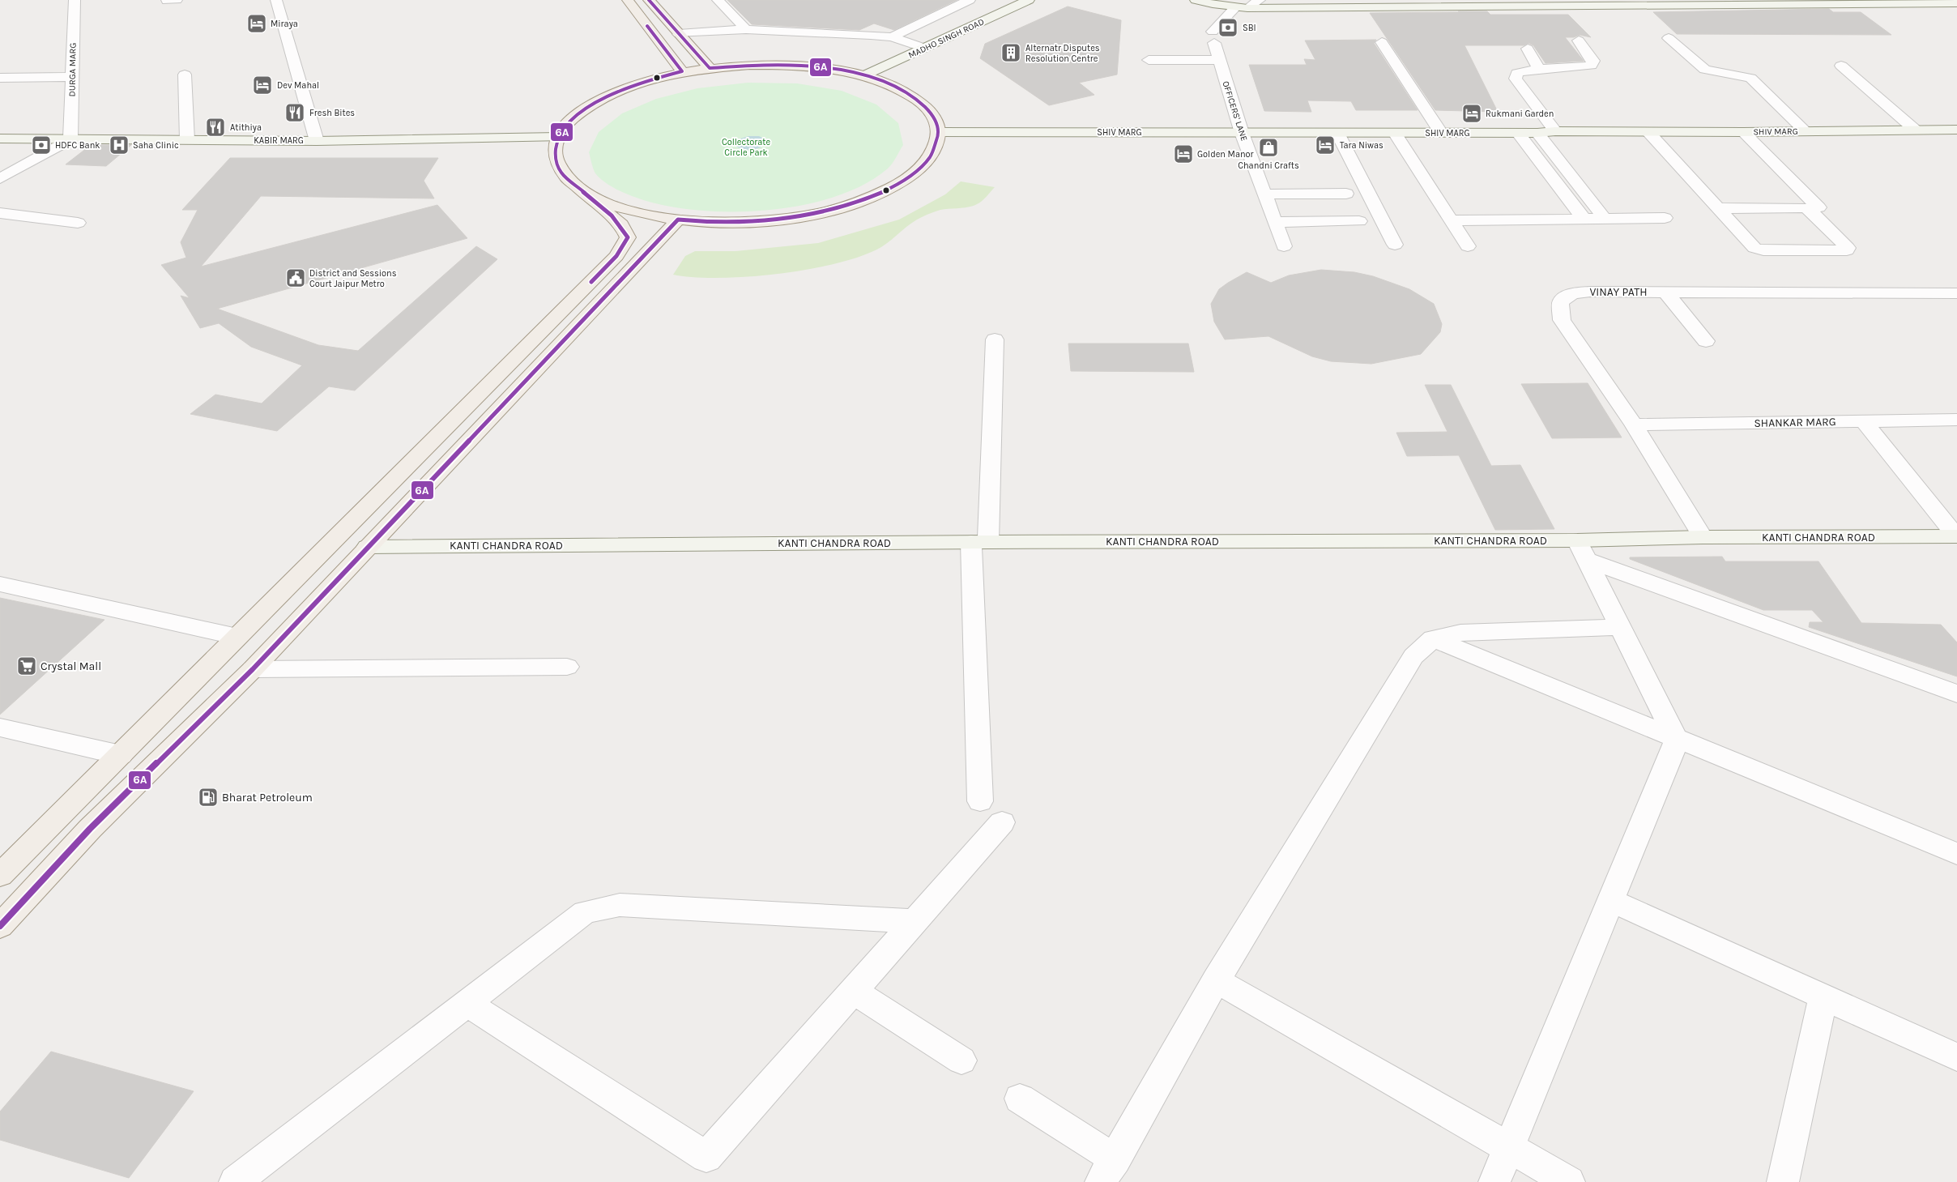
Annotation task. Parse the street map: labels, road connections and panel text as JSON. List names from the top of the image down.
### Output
{
  "streets": {
    "street": [
      "MADHO SINGH ROAD",
      "DURGA MARG",
      "OFFICERS' LANE",
      "SHIV MARG",
      "KABIR MARG",
      "VINAY PATH",
      "SHANKAR MARG",
      "KANTI CHANDRA ROAD"
    ]
  },
  "crossings": [
    ["DURGA MARG", "KABIR MARG"],
    ["OFFICERS' LANE", "SHIV MARG"],
    ["VINAY PATH", "SHANKAR MARG"],
    ["VINAY PATH", "KANTI CHANDRA ROAD"]
  ],
  "parks": ["Collectorate Circle Park"],
  "places": {
    "hotel": [
      "Miraya",
      "Dev Mahal",
      "Rukmani Garden",
      "Tara Niwas",
      "Golden Manor"
    ],
    "bank": ["SBI", "HDFC Bank"],
    "building": ["Alternatr Disputes Resolution Centre"],
    "restaurant": ["Fresh Bites", "Atithiya"],
    "hospital": ["Saha Clinic"],
    "shop": ["Chandni Crafts"],
    "public building": ["District and Sessions Court Jaipur Metro"],
    "supermarket": ["Crystal Mall"],
    "fuel station": ["Bharat Petroleum"]
  },
  "lines": ["transit line 6A"]
}
